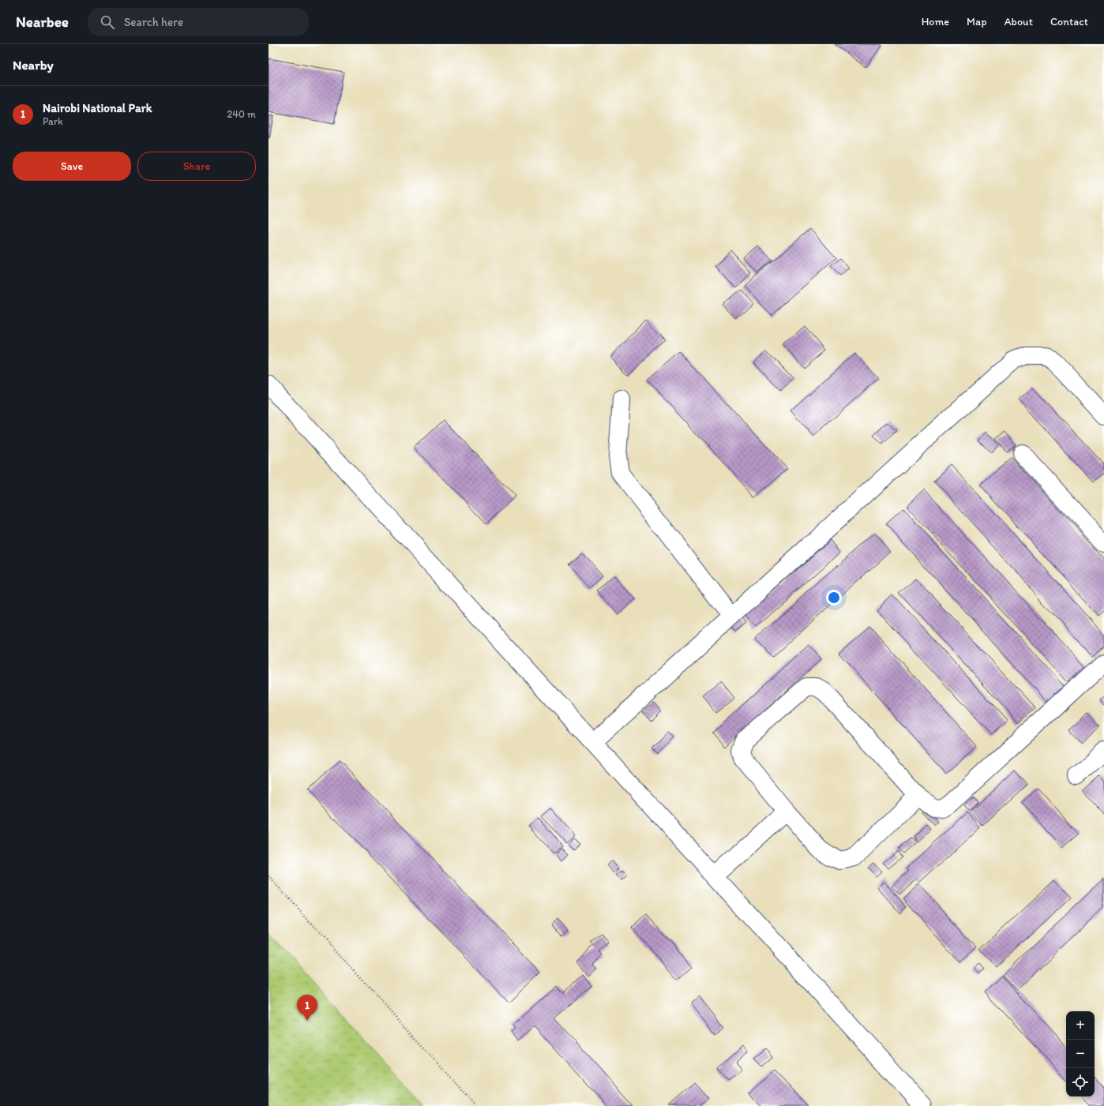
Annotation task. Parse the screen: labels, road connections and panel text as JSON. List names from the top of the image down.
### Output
{
  "page": {
    "header": "Nearbee",
    "search": "Search here",
    "nav": [
      "Home",
      "Map",
      "About",
      "Contact"
    ],
    "heading": "Nearby",
    "list": [
      {
        "mark": "1",
        "name": "Nairobi National Park",
        "note": "Park",
        "value": "240 m"
      }
    ],
    "buttons": ["Save", "Share"],
    "pins": "1",
    "map_buttons": ["+", "−"]
  }
}
